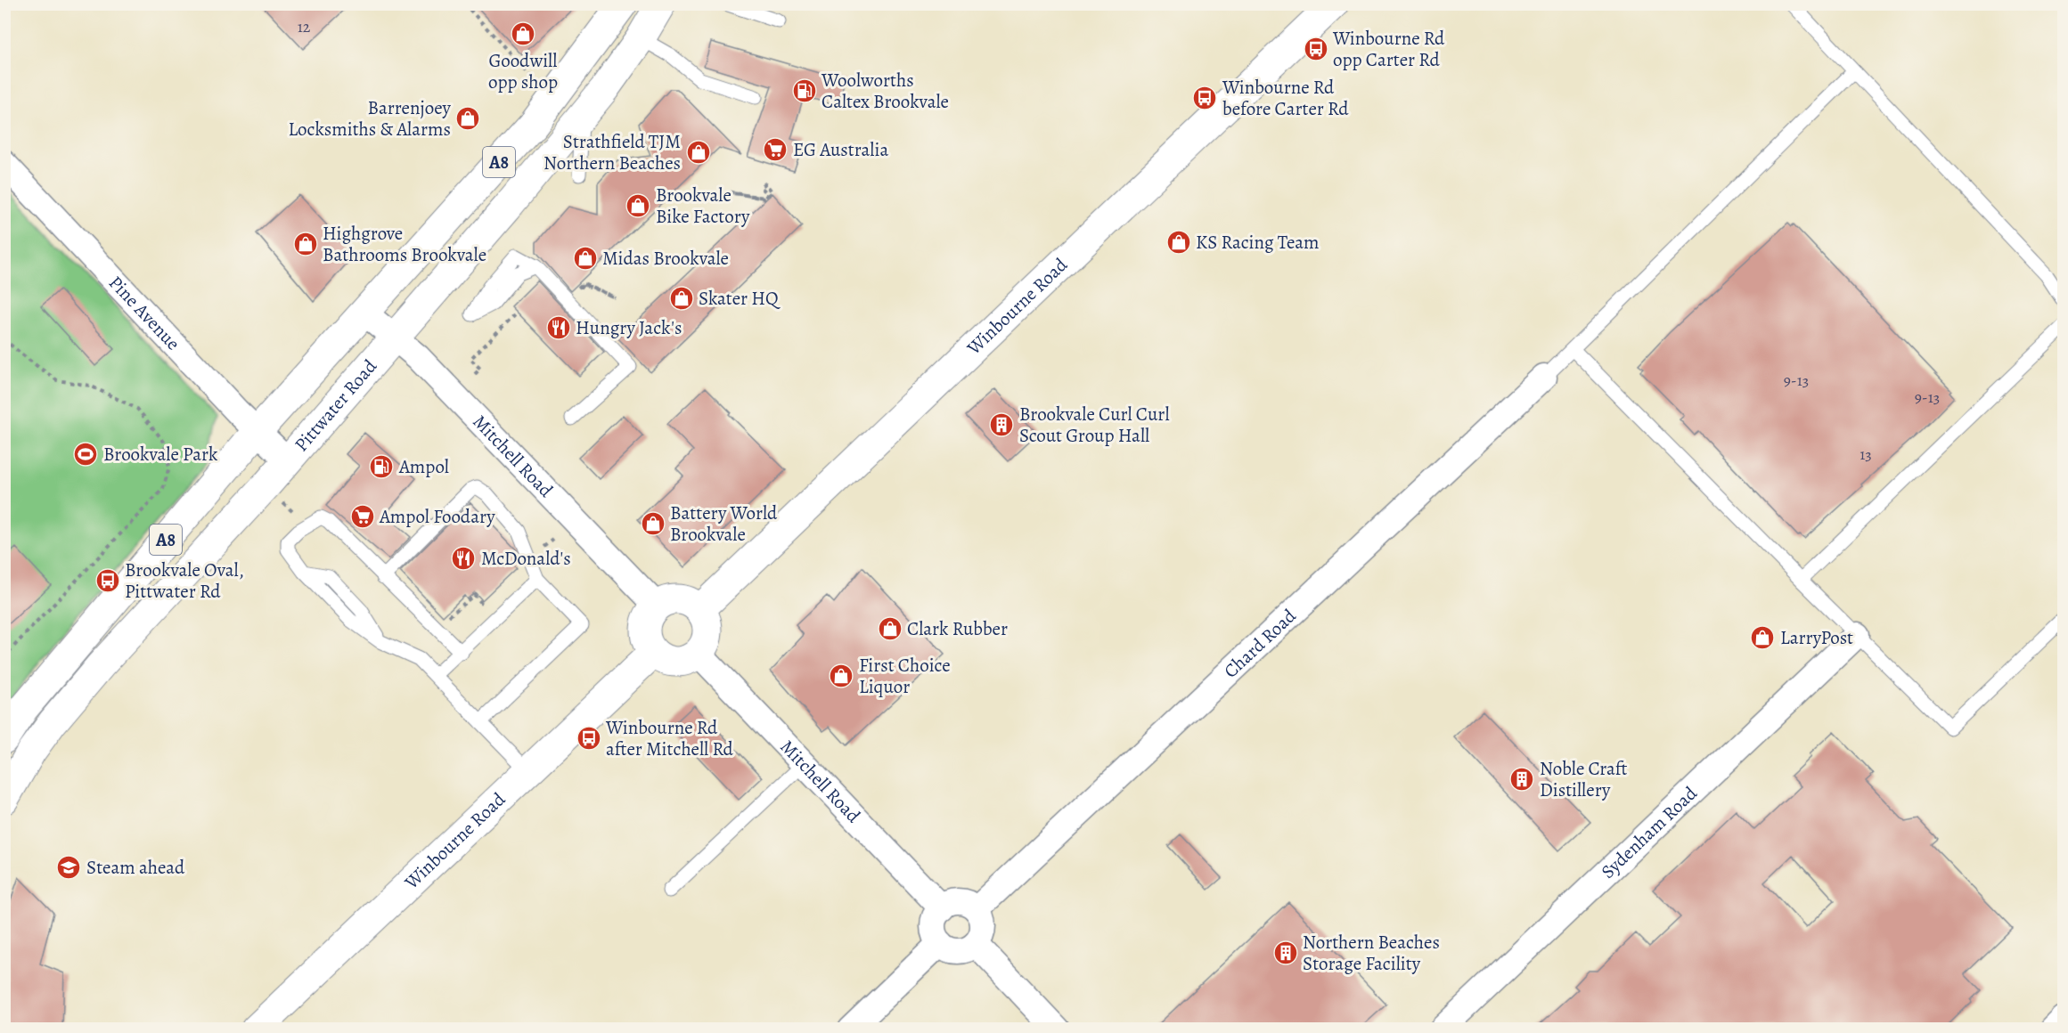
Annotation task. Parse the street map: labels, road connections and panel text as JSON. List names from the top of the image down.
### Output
{
  "streets": {
    "main road": ["A8", "Winbourne Road", "Pittwater Road"],
    "street": [
      "Pine Avenue",
      "Mitchell Road",
      "Chard Road",
      "Sydenham Road"
    ]
  },
  "crossings": [
    ["A8", "Pine Avenue"],
    ["A8", "Mitchell Road"],
    ["Winbourne Road", "Mitchell Road"],
    ["Pine Avenue", "Pittwater Road"],
    ["Pittwater Road", "Mitchell Road"],
    ["Mitchell Road", "Chard Road"]
  ],
  "places": {
    "shop": [
      "Goodwill opp shop",
      "Barrenjoey Locksmiths & Alarms",
      "Strathfield TJM Northern Beaches",
      "Brookvale Bike Factory",
      "KS Racing Team",
      "Highgrove Bathrooms Brookvale",
      "Midas Brookvale",
      "Skater HQ",
      "Battery World Brookvale",
      "Clark Rubber",
      "LarryPost",
      "First Choice Liquor"
    ],
    "bus stop": [
      "Winbourne Rd opp Carter Rd",
      "Winbourne Rd before Carter Rd",
      "Brookvale Oval, Pittwater Rd",
      "Winbourne Rd after Mitchell Rd"
    ],
    "fuel station": ["Woolworths Caltex Brookvale", "Ampol"],
    "supermarket": ["EG Australia", "Ampol Foodary"],
    "restaurant": ["Hungry Jack's", "McDonald's"],
    "building": ["Brookvale Curl Curl Scout Group Hall", "Noble Craft Distillery", "Northern Beaches Storage Facility"],
    "sports": ["Brookvale Park"],
    "school or university": ["Steam ahead"]
  },
  "house_numbers": [
    "12",
    "9-13",
    "9-13",
    "13"
  ]
}
